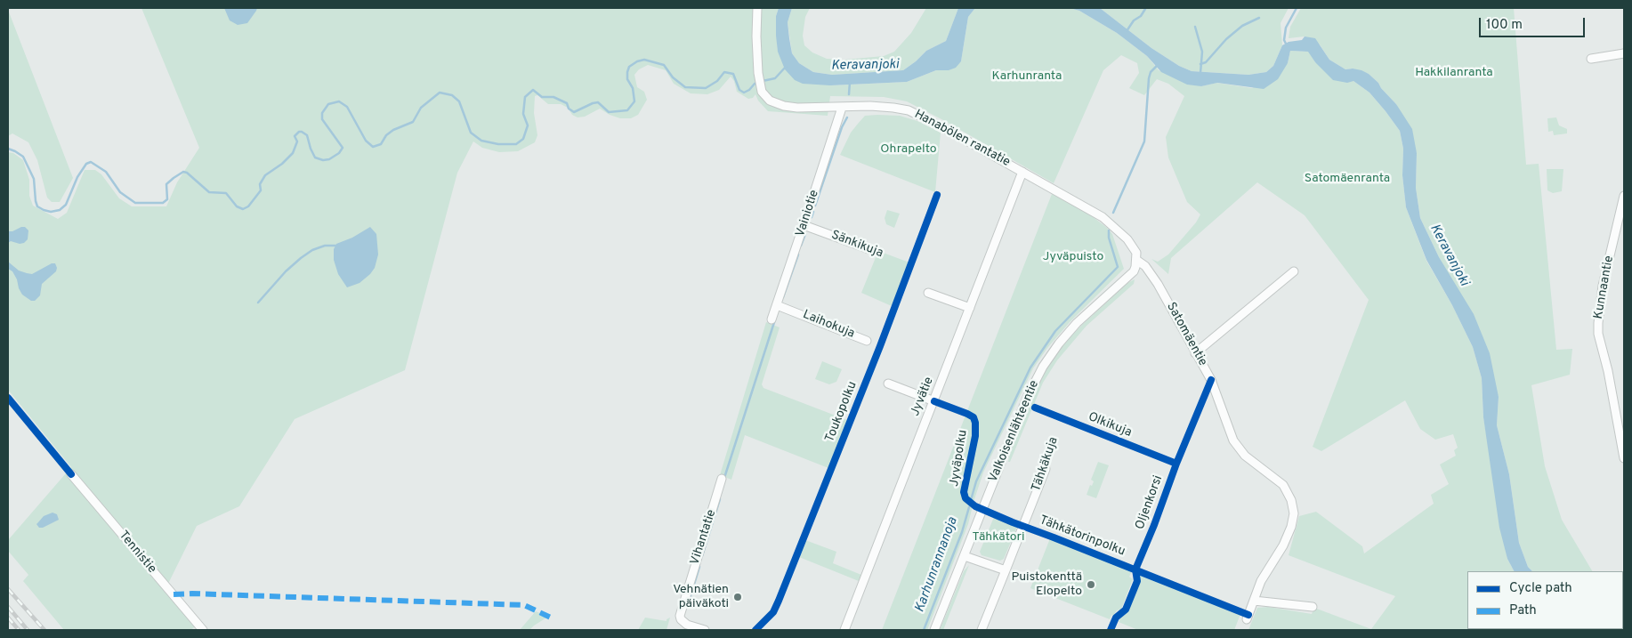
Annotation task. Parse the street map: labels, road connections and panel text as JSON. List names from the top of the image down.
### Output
{
  "streets": {
    "street": [
      "Hanabölen rantatie",
      "Vainiotie",
      "Sänkikuja",
      "Kunnaantie",
      "Laihokuja",
      "Satomäentie",
      "Jyvätie",
      "Valkoisenlähteentie",
      "Tähkäkuja",
      "Vihantatie",
      "Tennistie"
    ],
    "cycle path": [
      "Toukopolku",
      "Olkikuja",
      "Jyväpolku",
      "Oljenkorsi"
    ]
  },
  "crossings": [
    ["Hanabölen rantatie", "Vainiotie"],
    ["Hanabölen rantatie", "Satomäentie"],
    ["Hanabölen rantatie", "Jyvätie"],
    ["Hanabölen rantatie", "Valkoisenlähteentie"],
    ["Vainiotie", "Sänkikuja"],
    ["Vainiotie", "Laihokuja"],
    ["Satomäentie", "Valkoisenlähteentie"]
  ],
  "water": ["Keravanjoki", "Karhunrannanoja"],
  "parks": [
    "Hakkilanranta",
    "Karhunranta",
    "Ohrapelto",
    "Satomäenranta",
    "Jyväpuisto",
    "Tähkätori"
  ],
  "places": ["Puistokenttä Elopelto", "Vehnätien päiväkoti"],
  "legend": ["Cycle path", "Path"],
  "scale_bar": "100 m"
}
